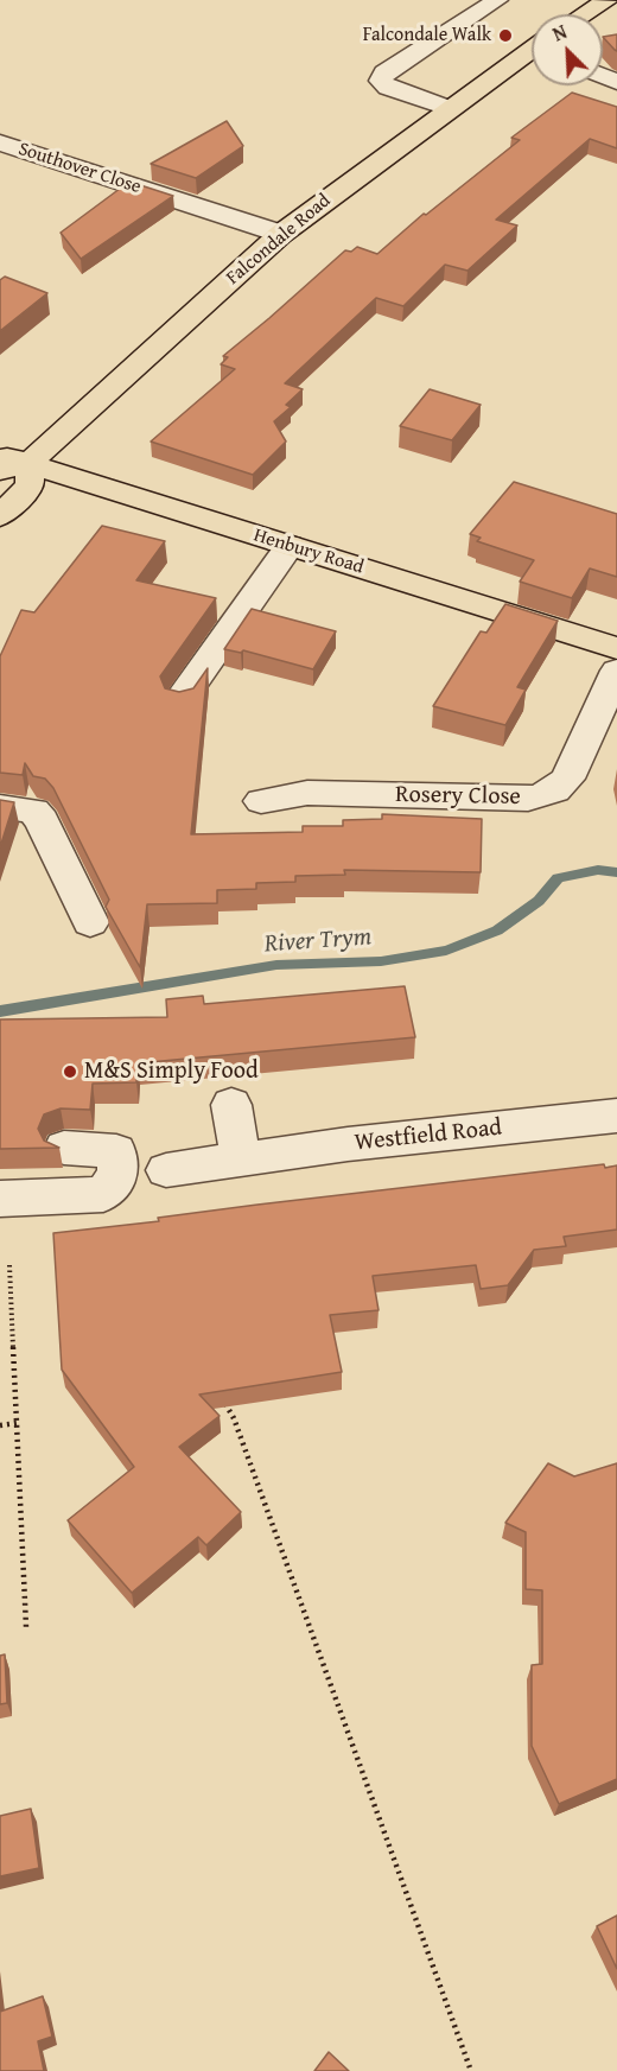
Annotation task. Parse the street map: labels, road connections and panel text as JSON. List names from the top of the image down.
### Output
{
  "streets": {
    "main road": ["Falcondale Road", "Henbury Road"],
    "street": ["Southover Close", "Rosery Close", "Westfield Road"]
  },
  "crossings": [
    ["Southover Close", "Falcondale Road"],
    ["Falcondale Road", "Henbury Road"]
  ],
  "water": ["River Trym"],
  "places": ["Falcondale Walk", "M&S Simply Food"],
  "north": "top left"
}
